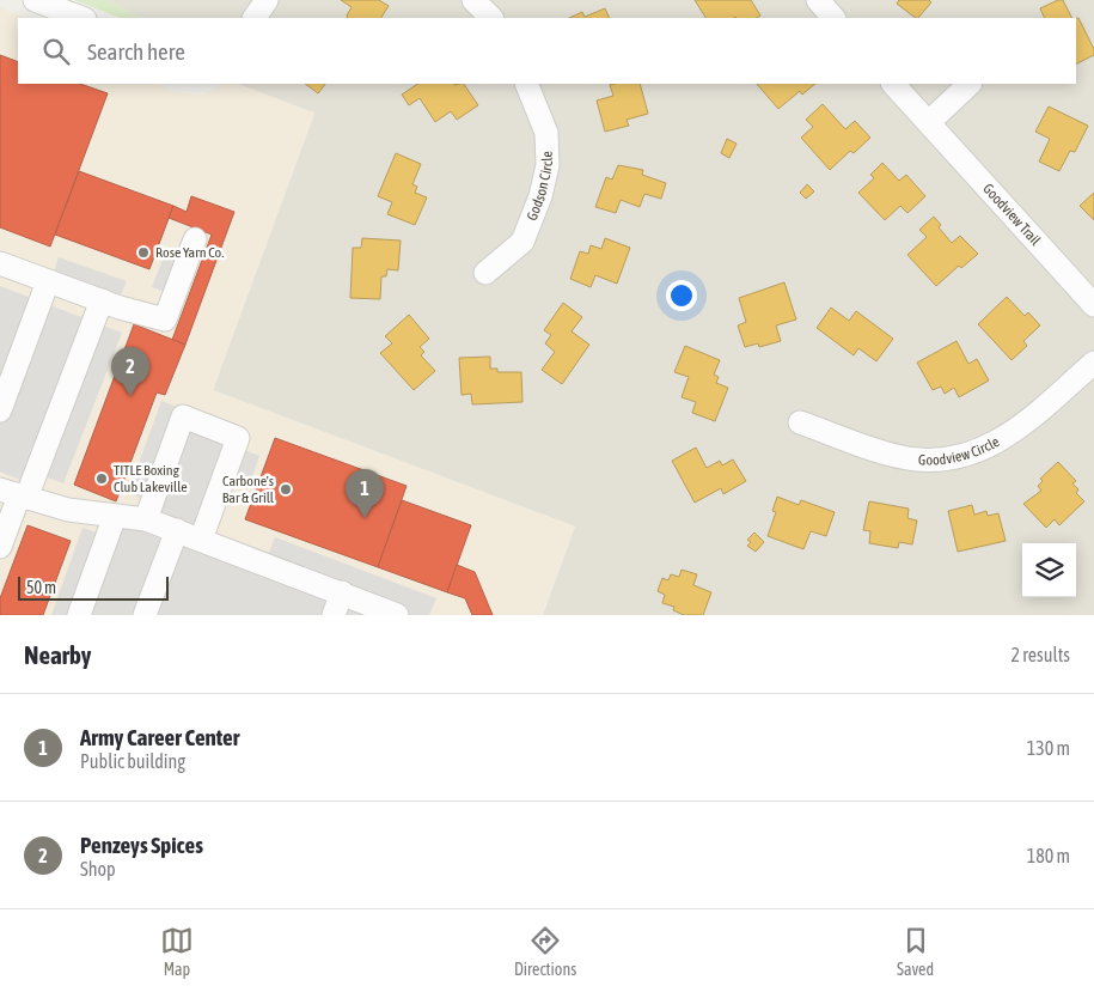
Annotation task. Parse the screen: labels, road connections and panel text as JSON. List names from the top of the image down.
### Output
{
  "streets": {
    "street": ["Godson Circle", "Goodview Trail", "Goodview Circle"]
  },
  "places": ["Rose Yarn Co.", "TITLE Boxing Club Lakeville", "Carbone's Bar & Grill"],
  "scale_bar": "50 m",
  "page": {
    "search": "Search here",
    "pins": ["2", "1"],
    "scale": "50 m",
    "heading": ["Nearby", "2 results"],
    "list": [
      {
        "mark": "1",
        "name": "Army Career Center",
        "note": "Public building",
        "value": "130 m"
      },
      {
        "mark": "2",
        "name": "Penzeys Spices",
        "note": "Shop",
        "value": "180 m"
      }
    ],
    "nav": ["Map", "Directions", "Saved"]
  }
}
